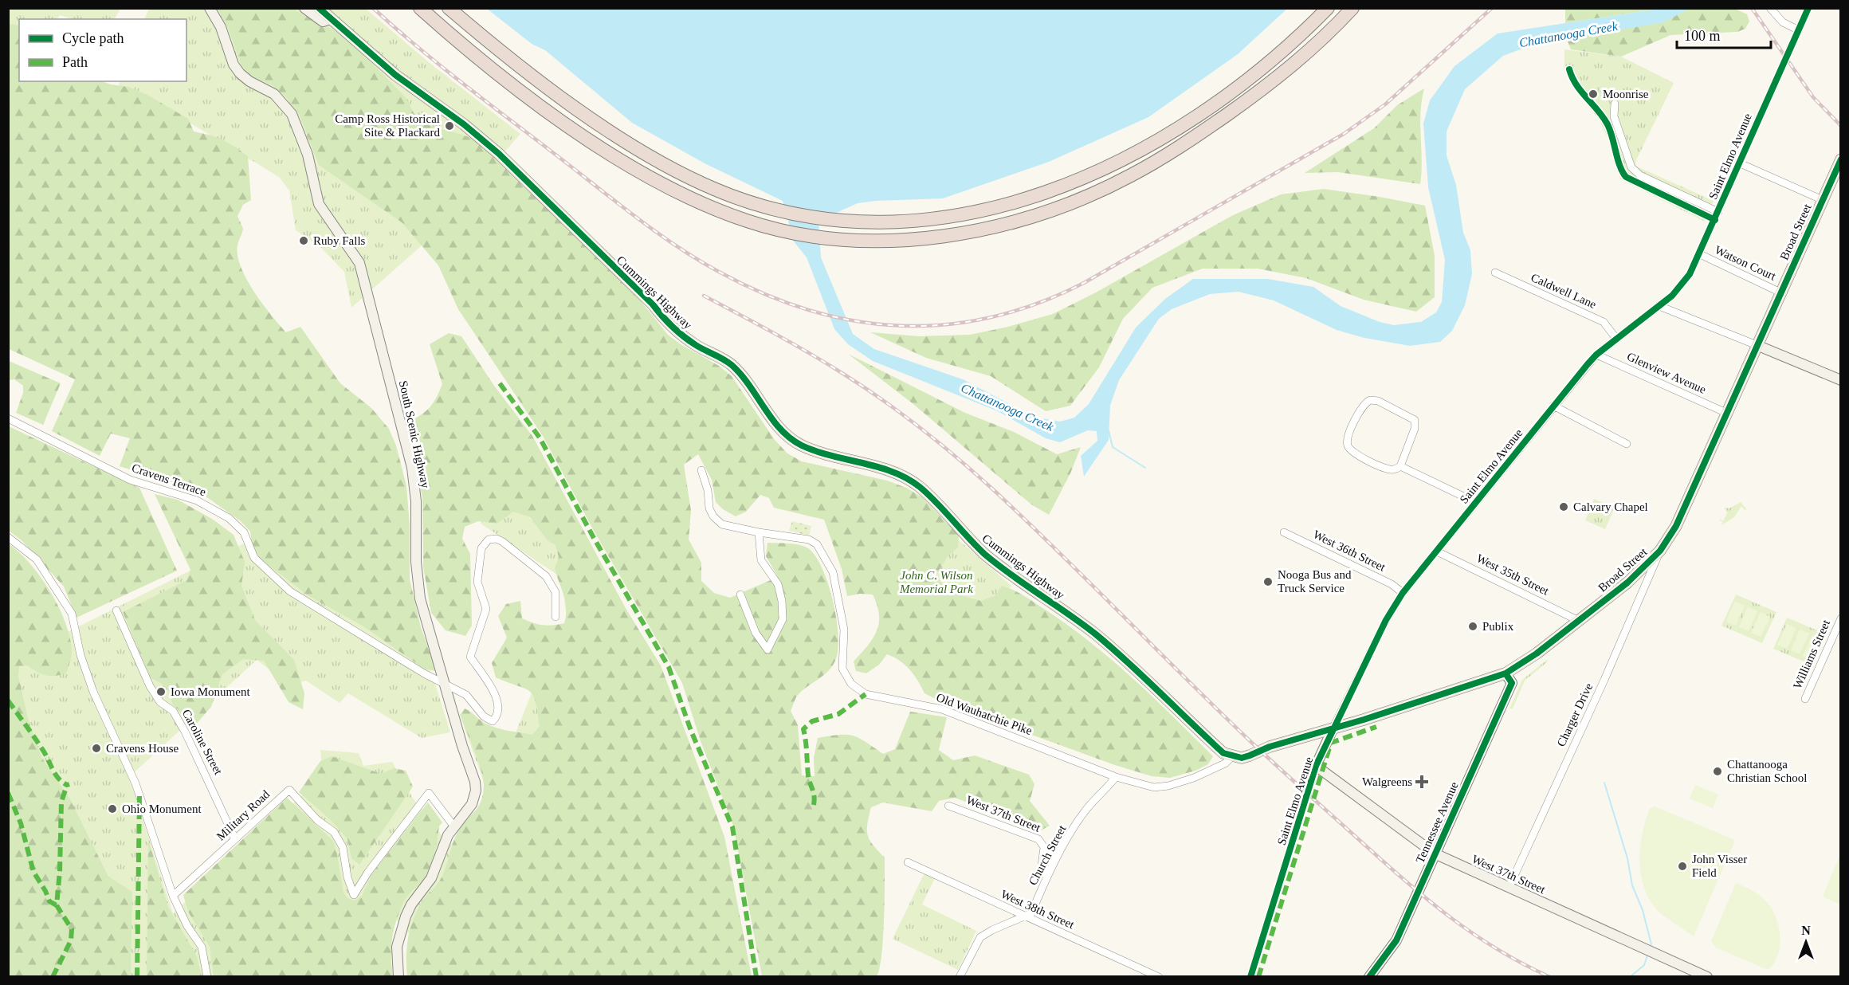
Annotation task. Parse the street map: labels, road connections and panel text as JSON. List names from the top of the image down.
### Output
{
  "streets": {
    "main road": [
      "Saint Elmo Avenue",
      "Broad Street",
      "Cummings Highway",
      "South Scenic Highway",
      "West 37th Street",
      "Tennessee Avenue"
    ],
    "street": [
      "Watson Court",
      "Caldwell Lane",
      "Glenview Avenue",
      "Cravens Terrace",
      "West 36th Street",
      "West 35th Street",
      "Williams Street",
      "Old Wauhatchie Pike",
      "Charger Drive",
      "Caroline Street",
      "Military Road",
      "Church Street",
      "West 38th Street"
    ]
  },
  "crossings": [
    ["Saint Elmo Avenue", "Broad Street"],
    ["Saint Elmo Avenue", "Watson Court"],
    ["Saint Elmo Avenue", "Caldwell Lane"],
    ["Saint Elmo Avenue", "Glenview Avenue"],
    ["Saint Elmo Avenue", "West 36th Street"],
    ["Saint Elmo Avenue", "West 35th Street"],
    ["Saint Elmo Avenue", "West 37th Street"],
    ["Broad Street", "Watson Court"],
    ["Broad Street", "Cummings Highway"],
    ["Broad Street", "Glenview Avenue"],
    ["Broad Street", "West 35th Street"],
    ["Broad Street", "Old Wauhatchie Pike"],
    ["Broad Street", "Charger Drive"],
    ["Broad Street", "Tennessee Avenue"],
    ["Cummings Highway", "Old Wauhatchie Pike"],
    ["South Scenic Highway", "Cravens Terrace"],
    ["South Scenic Highway", "Military Road"],
    ["Old Wauhatchie Pike", "Church Street"],
    ["Charger Drive", "West 37th Street"],
    ["Caroline Street", "Military Road"],
    ["West 37th Street", "Tennessee Avenue"],
    ["West 37th Street", "Church Street"],
    ["Church Street", "West 38th Street"]
  ],
  "water": ["Chattanooga Creek"],
  "parks": ["John C. Wilson Memorial Park"],
  "places": {
    "other": [
      "Moonrise",
      "Camp Ross Historical Site & Plackard",
      "Ruby Falls",
      "Calvary Chapel",
      "Nooga Bus and Truck Service",
      "Publix",
      "Iowa Monument",
      "Cravens House",
      "Chattanooga Christian School",
      "Ohio Monument",
      "John Visser Field"
    ],
    "health": ["Walgreens"]
  },
  "legend": ["Cycle path", "Path"],
  "scale_bar": "100 m",
  "north": "top"
}
